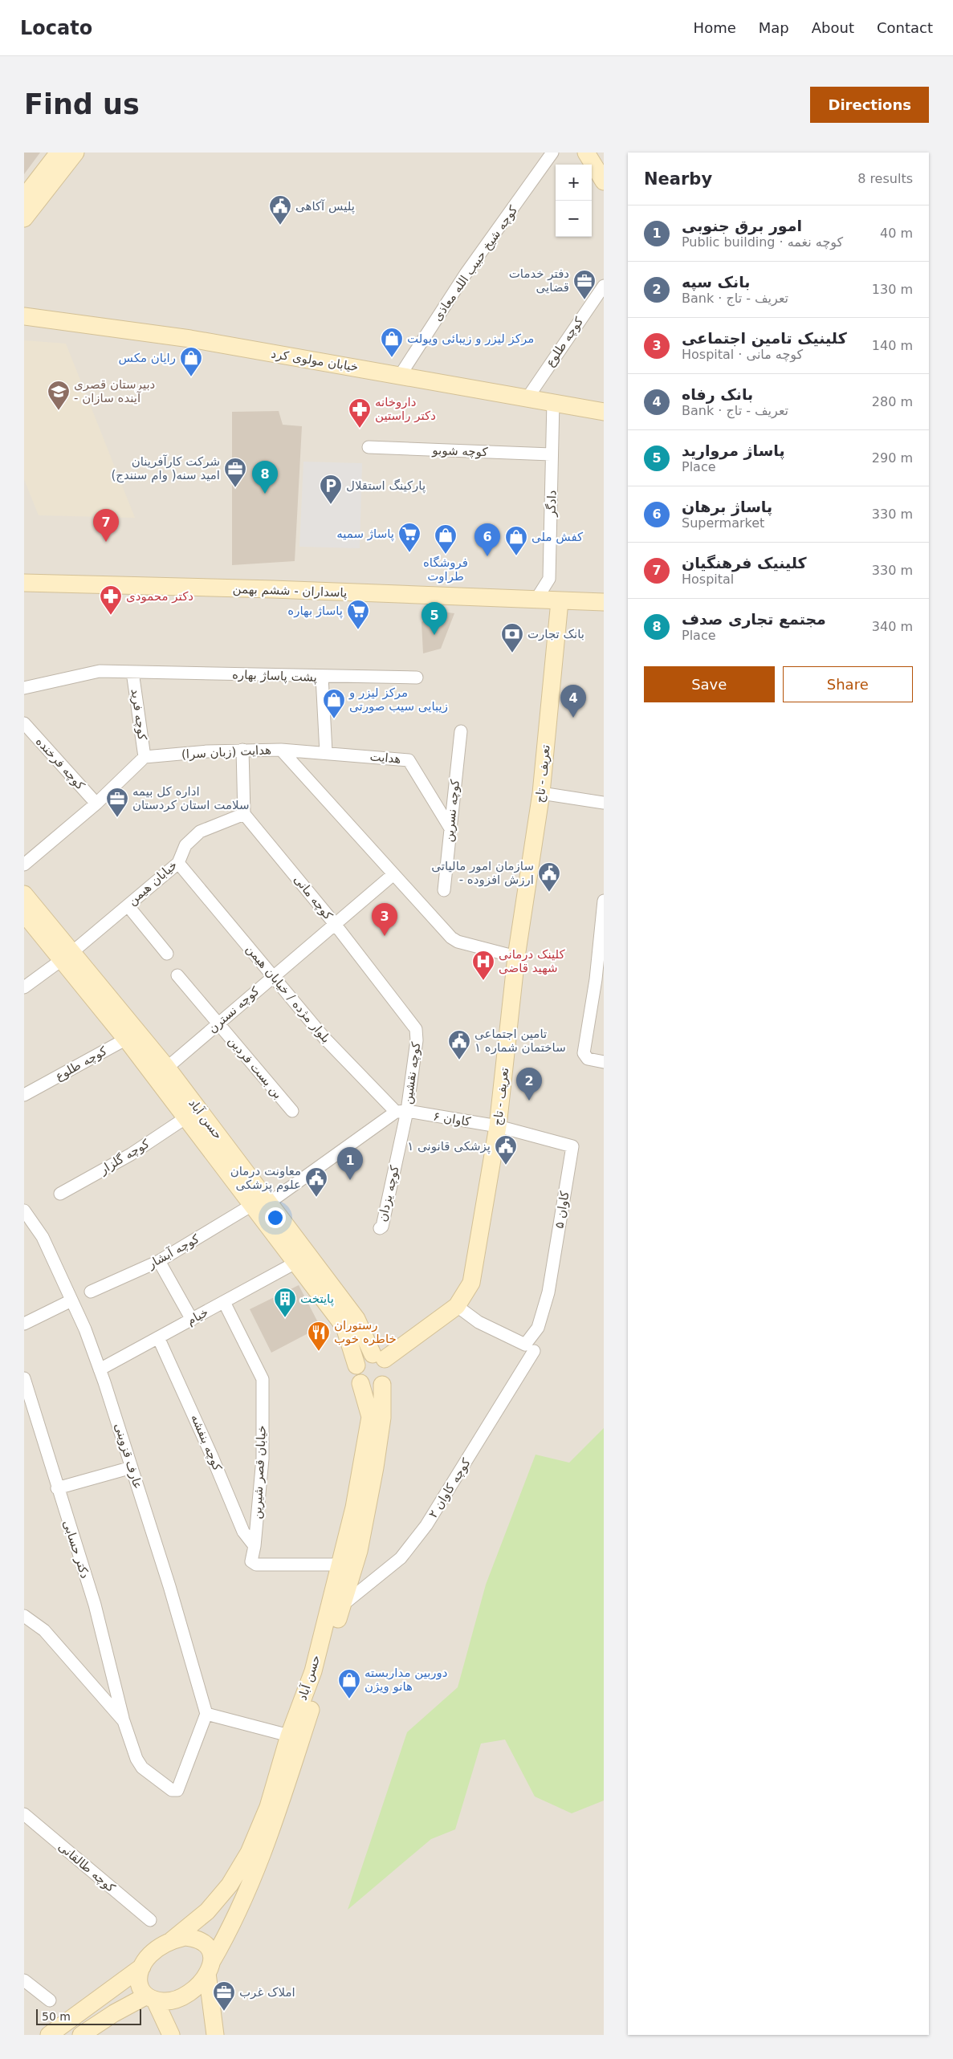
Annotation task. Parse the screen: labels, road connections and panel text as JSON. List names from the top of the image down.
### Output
{
  "streets": {
    "street": [
      "کوچه شیخ حبیب الله معاذی",
      "کوچه طلوع",
      "خیابان مولوی کرد",
      "کوچه شوبو",
      "دادگر",
      "پاسداران - ششم بهمن",
      "پشت پاساژ بهاره",
      "کوچه فرید",
      "هدایت (زبان سرا)",
      "هدایت",
      "کوچه فرخنده",
      "تعریف - تاج",
      "کوچه نسرین",
      "خیابان هیمن",
      "کوچه مانی",
      "بلوار مژده / خیابان هیمن",
      "کوچه نسترن",
      "بن بست فردین",
      "کوچه نقشین",
      "حسن آباد",
      "کاوان ۶",
      "کوچه گلزار",
      "کوچه یزدان",
      "کاوان ۵",
      "کوچه آبشار",
      "خیام",
      "کوچه بنفشه",
      "عارف قزوینی",
      "خیابان قصر شیرین",
      "کوچه کاوان ۲",
      "دکتر حسابی",
      "کوچه طالقانی"
    ]
  },
  "crossings": [
    ["کوچه شیخ حبیب الله معاذی", "خیابان مولوی کرد"],
    ["کوچه طلوع", "خیابان مولوی کرد"],
    ["کوچه طلوع", "حسن آباد"],
    ["خیابان مولوی کرد", "دادگر"],
    ["کوچه شوبو", "دادگر"],
    ["دادگر", "پاسداران - ششم بهمن"],
    ["پاسداران - ششم بهمن", "تعریف - تاج"],
    ["پشت پاساژ بهاره", "کوچه فرید"],
    ["کوچه فرید", "هدایت (زبان سرا)"],
    ["هدایت (زبان سرا)", "هدایت"],
    ["هدایت (زبان سرا)", "تعریف - تاج"],
    ["هدایت (زبان سرا)", "کوچه نسترن"],
    ["هدایت", "کوچه نسرین"],
    ["تعریف - تاج", "حسن آباد"],
    ["تعریف - تاج", "کاوان ۶"],
    ["تعریف - تاج", "کاوان ۵"],
    ["خیابان هیمن", "کوچه مانی"],
    ["خیابان هیمن", "بلوار مژده / خیابان هیمن"],
    ["خیابان هیمن", "حسن آباد"],
    ["کوچه مانی", "کوچه نسترن"],
    ["کوچه مانی", "کوچه نقشین"],
    ["بلوار مژده / خیابان هیمن", "کوچه نسترن"],
    ["بلوار مژده / خیابان هیمن", "کوچه نقشین"],
    ["بلوار مژده / خیابان هیمن", "کاوان ۶"],
    ["بلوار مژده / خیابان هیمن", "کوچه یزدان"],
    ["بلوار مژده / خیابان هیمن", "کوچه آبشار"],
    ["کوچه نسترن", "بن بست فردین"],
    ["کوچه نسترن", "حسن آباد"],
    ["کوچه نقشین", "کاوان ۶"],
    ["کوچه نقشین", "کوچه یزدان"],
    ["کوچه نقشین", "کوچه آبشار"],
    ["حسن آباد", "کوچه گلزار"],
    ["حسن آباد", "کوچه آبشار"],
    ["حسن آباد", "خیام"],
    ["حسن آباد", "خیابان قصر شیرین"],
    ["حسن آباد", "کوچه کاوان ۲"],
    ["کاوان ۶", "کوچه یزدان"],
    ["کاوان ۶", "کاوان ۵"],
    ["کاوان ۶", "کوچه آبشار"],
    ["کوچه یزدان", "کوچه آبشار"],
    ["کاوان ۵", "کوچه کاوان ۲"],
    ["خیام", "کوچه بنفشه"],
    ["خیام", "عارف قزوینی"],
    ["خیام", "خیابان قصر شیرین"],
    ["کوچه بنفشه", "خیابان قصر شیرین"],
    ["عارف قزوینی", "دکتر حسابی"]
  ],
  "places": {
    "public building": [
      "پلیس آکاهی",
      "سازمان امور مالیاتی - ارزش افزوده",
      "تامین اجتماعی ساختمان شماره ۱",
      "پزشکی قانونی ۱",
      "معاونت درمان علوم پزشکی"
    ],
    "office": [
      "دفتر خدمات قضایی",
      "شرکت کارآفرینان امید سنه( وام سنندج)",
      "اداره کل بیمه سلامت استان کردستان",
      "املاک غرب"
    ],
    "shop": [
      "مرکز لیزر و زیبائی ویولت",
      "رایان مکس",
      "فروشگاه طراوت",
      "کفش ملی",
      "مرکز لیزر و زیبایی سیب صورتی",
      "دوربین مداربسته هانو ویژن"
    ],
    "school or university": ["دبیرستان قصری - آینده سازان"],
    "pharmacy": ["داروخانه دکتر راستین", "دکتر محمودی"],
    "parking": ["پارکینگ استقلال"],
    "supermarket": ["پاساژ سمیه", "پاساژ بهاره"],
    "bank": ["بانک تجارت"],
    "hospital": ["کلینک درمانی شهید قاضی"],
    "building": ["پایتخت"],
    "restaurant": ["رستوران خاطره خوب"]
  },
  "scale_bar": "50 m",
  "page": {
    "header": "Locato",
    "nav": [
      "Home",
      "Map",
      "About",
      "Contact"
    ],
    "buttons": [
      "Directions",
      ["Save", "Share"]
    ],
    "title": "Find us",
    "heading": ["Nearby", "8 results"],
    "map_buttons": ["+", "−"],
    "list": [
      {
        "mark": "1",
        "name": "امور برق جنوبی",
        "note": "Public building · کوچه نغمه",
        "value": "40 m"
      },
      {
        "mark": "2",
        "name": "بانک سپه",
        "note": "Bank · تعریف - تاج",
        "value": "130 m"
      },
      {
        "mark": "3",
        "name": "کلینیک تامین اجتماعی",
        "note": "Hospital · کوچه مانی",
        "value": "140 m"
      },
      {
        "mark": "4",
        "name": "بانک رفاه",
        "note": "Bank · تعریف - تاج",
        "value": "280 m"
      },
      {
        "mark": "5",
        "name": "پاساژ مروارید",
        "note": "Place",
        "value": "290 m"
      },
      {
        "mark": "6",
        "name": "پاساژ برهان",
        "note": "Supermarket",
        "value": "330 m"
      },
      {
        "mark": "7",
        "name": "کلینیک فرهنگیان",
        "note": "Hospital",
        "value": "330 m"
      },
      {
        "mark": "8",
        "name": "مجتمع تجاری صدف",
        "note": "Place",
        "value": "340 m"
      }
    ],
    "pins": [
      "8",
      "7",
      "6",
      "5",
      "4",
      "3",
      "2",
      "1"
    ],
    "scale": "50 m"
  }
}
